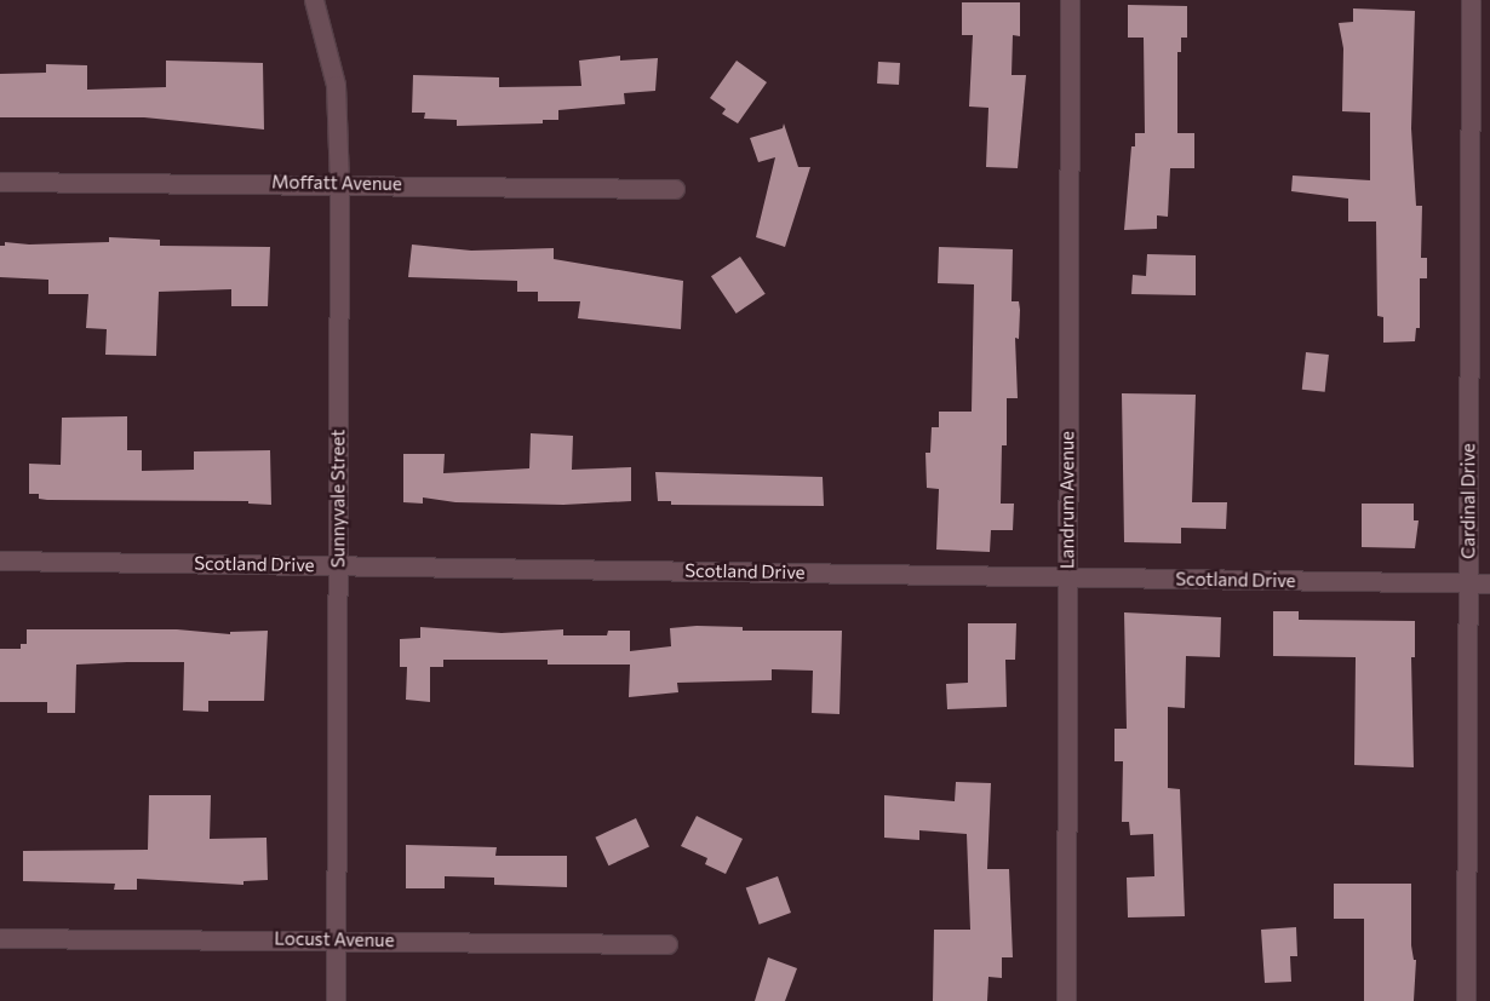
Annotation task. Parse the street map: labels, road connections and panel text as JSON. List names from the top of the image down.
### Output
{
  "streets": {
    "street": [
      "Moffatt Avenue",
      "Sunnyvale Street",
      "Landrum Avenue",
      "Cardinal Drive",
      "Scotland Drive",
      "Locust Avenue"
    ]
  },
  "crossings": [
    ["Moffatt Avenue", "Sunnyvale Street"],
    ["Sunnyvale Street", "Scotland Drive"],
    ["Sunnyvale Street", "Locust Avenue"],
    ["Landrum Avenue", "Scotland Drive"],
    ["Cardinal Drive", "Scotland Drive"]
  ]
}
